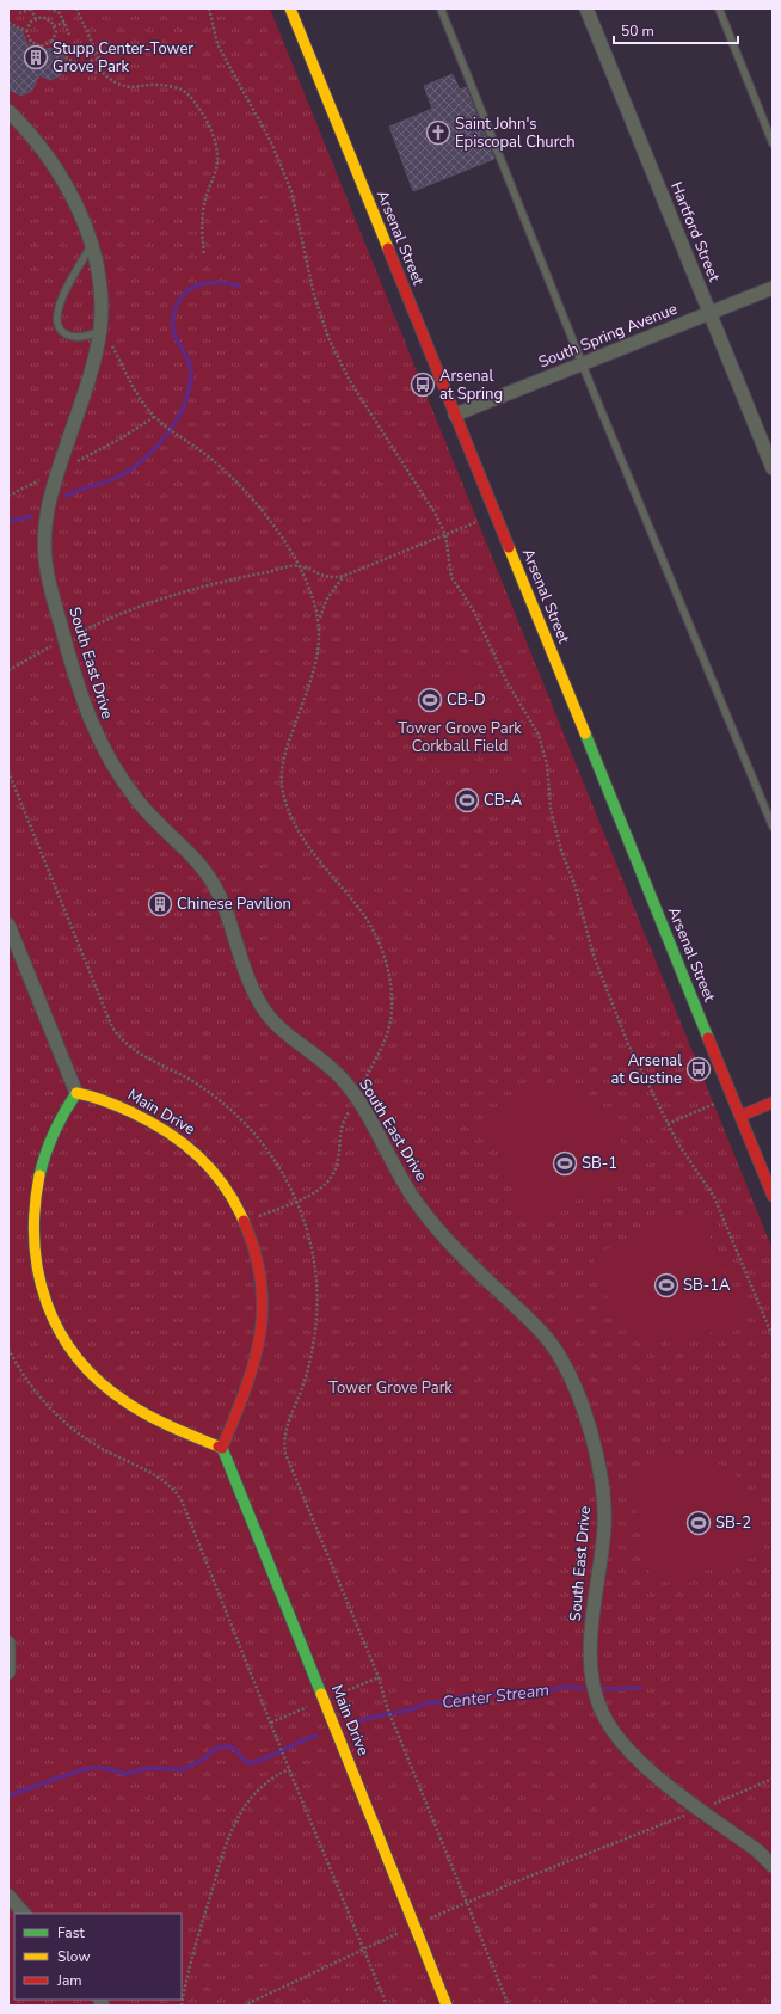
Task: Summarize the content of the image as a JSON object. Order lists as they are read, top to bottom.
{
  "streets": {
    "street": [
      "Hartford Street",
      "Arsenal Street",
      "South Spring Avenue",
      "South East Drive",
      "Main Drive"
    ]
  },
  "crossings": [
    ["Hartford Street", "South Spring Avenue"],
    ["Arsenal Street", "South Spring Avenue"]
  ],
  "water": ["Center Stream"],
  "parks": ["Tower Grove Park Corkball Field", "Tower Grove Park"],
  "places": {
    "building": ["Stupp Center-Tower Grove Park", "Chinese Pavilion"],
    "church": ["Saint John's Episcopal Church"],
    "bus stop": ["Arsenal at Spring", "Arsenal at Gustine"],
    "sports": [
      "CB-D",
      "CB-A",
      "SB-1",
      "SB-1A",
      "SB-2"
    ]
  },
  "legend": ["Fast", "Slow", "Jam"],
  "scale_bar": "50 m"
}
